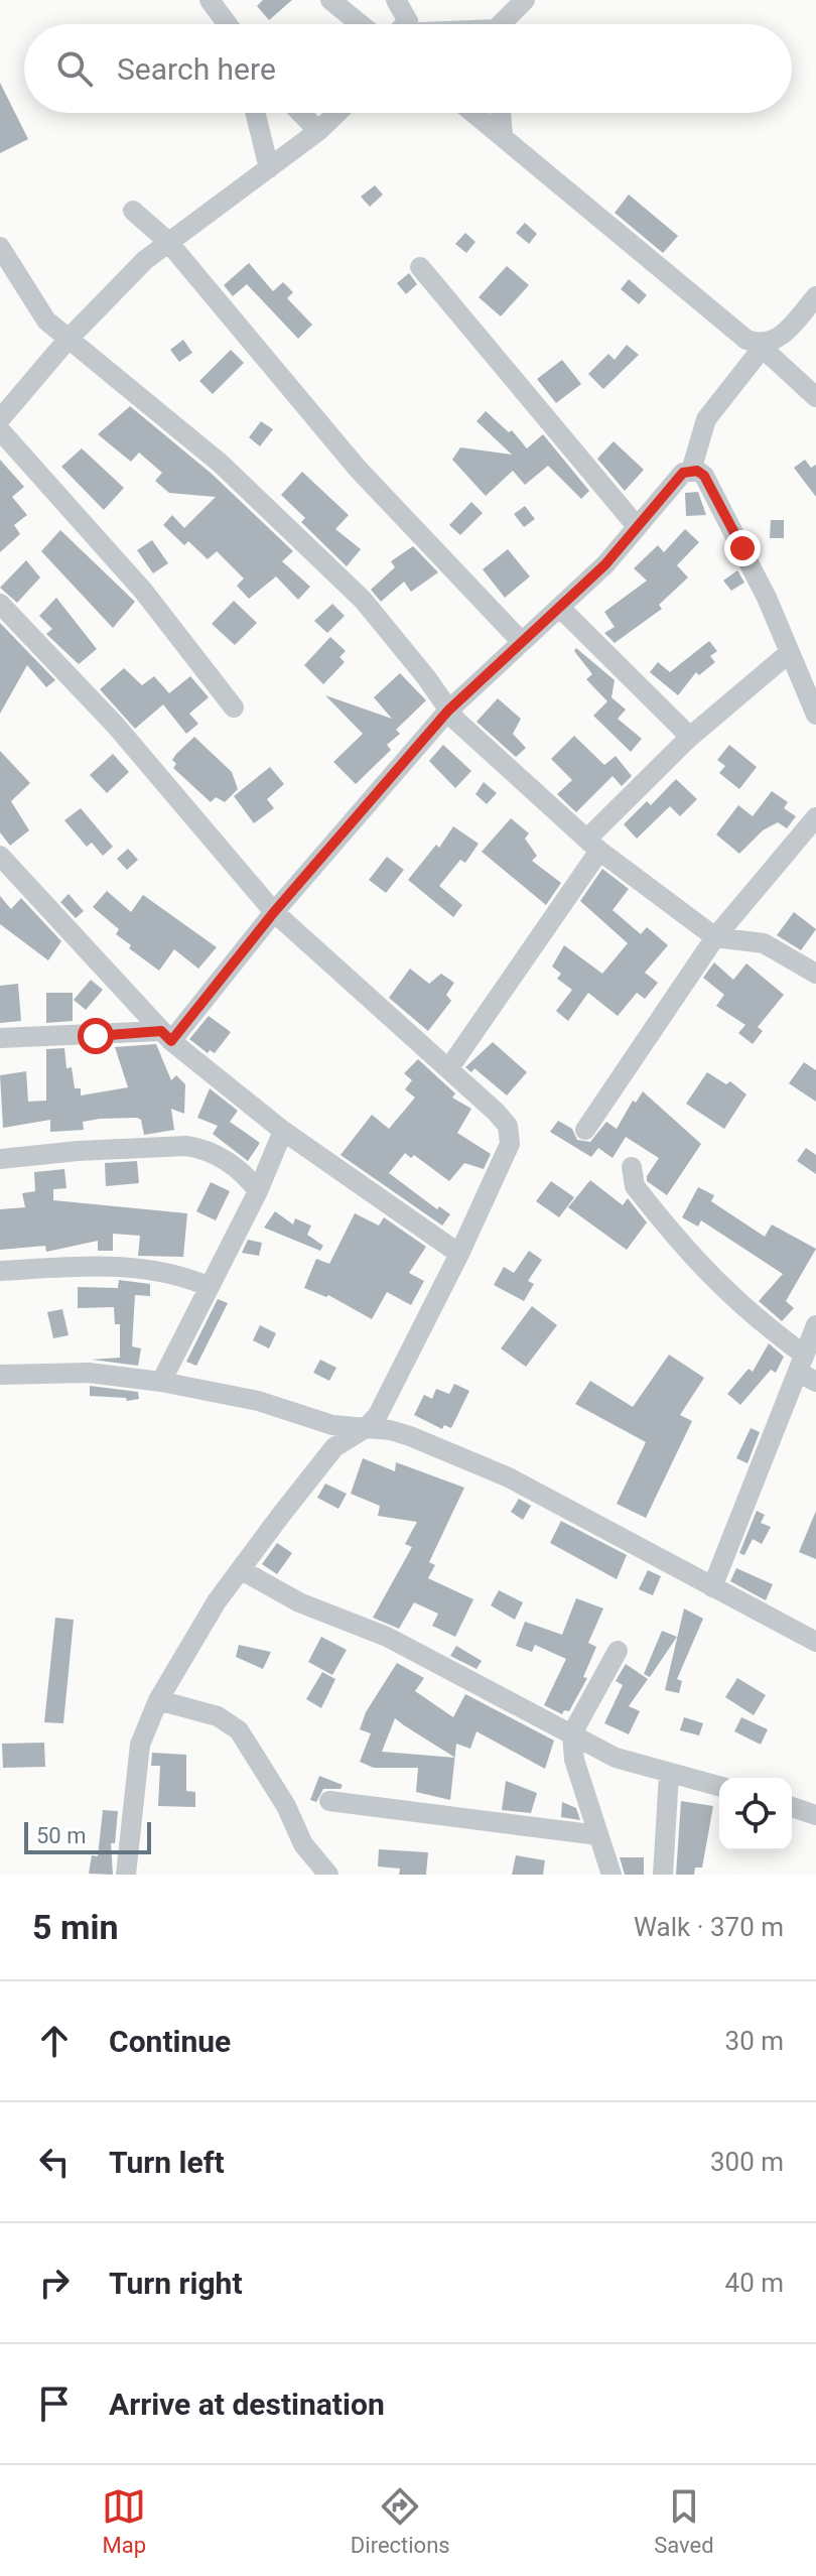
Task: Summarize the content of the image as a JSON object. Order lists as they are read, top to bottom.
{
  "scale_bar": "50 m",
  "page": {
    "search": "Search here",
    "scale": "50 m",
    "heading": ["5 min", "Walk · 370 m"],
    "list": [
      ["Continue", "30 m"],
      ["Turn left", "300 m"],
      ["Turn right", "40 m"],
      "Arrive at destination"
    ],
    "nav": ["Map", "Directions", "Saved"]
  }
}
